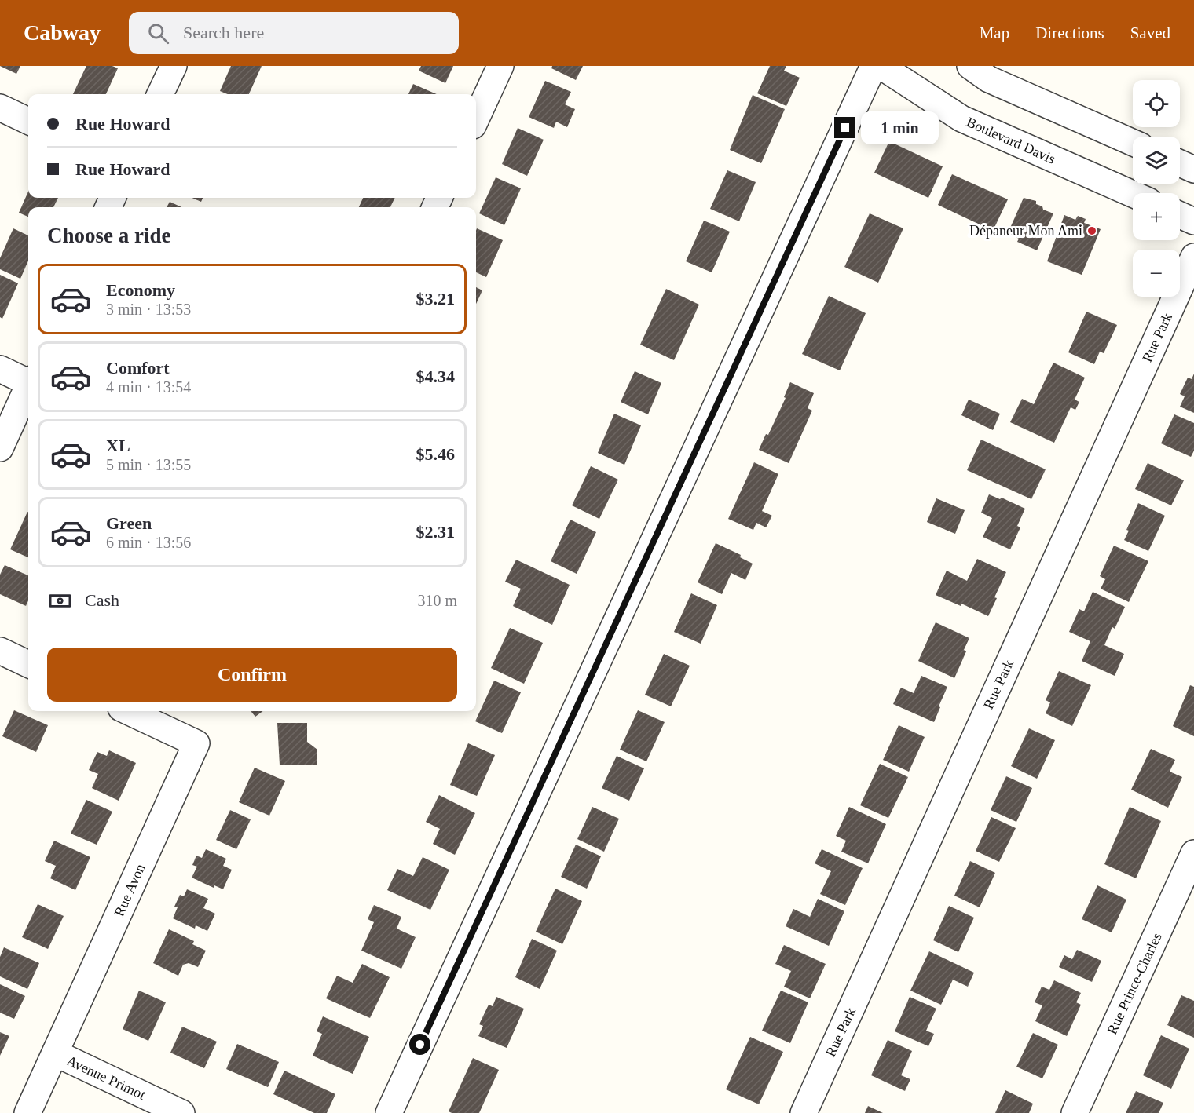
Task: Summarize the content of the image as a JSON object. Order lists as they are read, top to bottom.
{
  "streets": {
    "street": [
      "Boulevard Davis",
      "Rue Park",
      "Rue Avon",
      "Rue Prince-Charles",
      "Avenue Primot"
    ]
  },
  "crossings": [
    ["Rue Avon", "Avenue Primot"]
  ],
  "places": ["Dépaneur Mon Ami"],
  "page": {
    "header": "Cabway",
    "search": "Search here",
    "nav": ["Map", "Directions", "Saved"],
    "map_buttons": ["+", "−"],
    "banner": ["Rue Howard", "Rue Howard"],
    "bubble": "1 min",
    "heading": "Choose a ride",
    "list": [
      {
        "name": "Economy",
        "note": "3 min · 13:53",
        "value": "$3.21"
      },
      {
        "name": "Comfort",
        "note": "4 min · 13:54",
        "value": "$4.34"
      },
      {
        "name": "XL",
        "note": "5 min · 13:55",
        "value": "$5.46"
      },
      {
        "name": "Green",
        "note": "6 min · 13:56",
        "value": "$2.31"
      }
    ],
    "pay": ["Cash", "310 m"],
    "buttons": "Confirm"
  }
}
